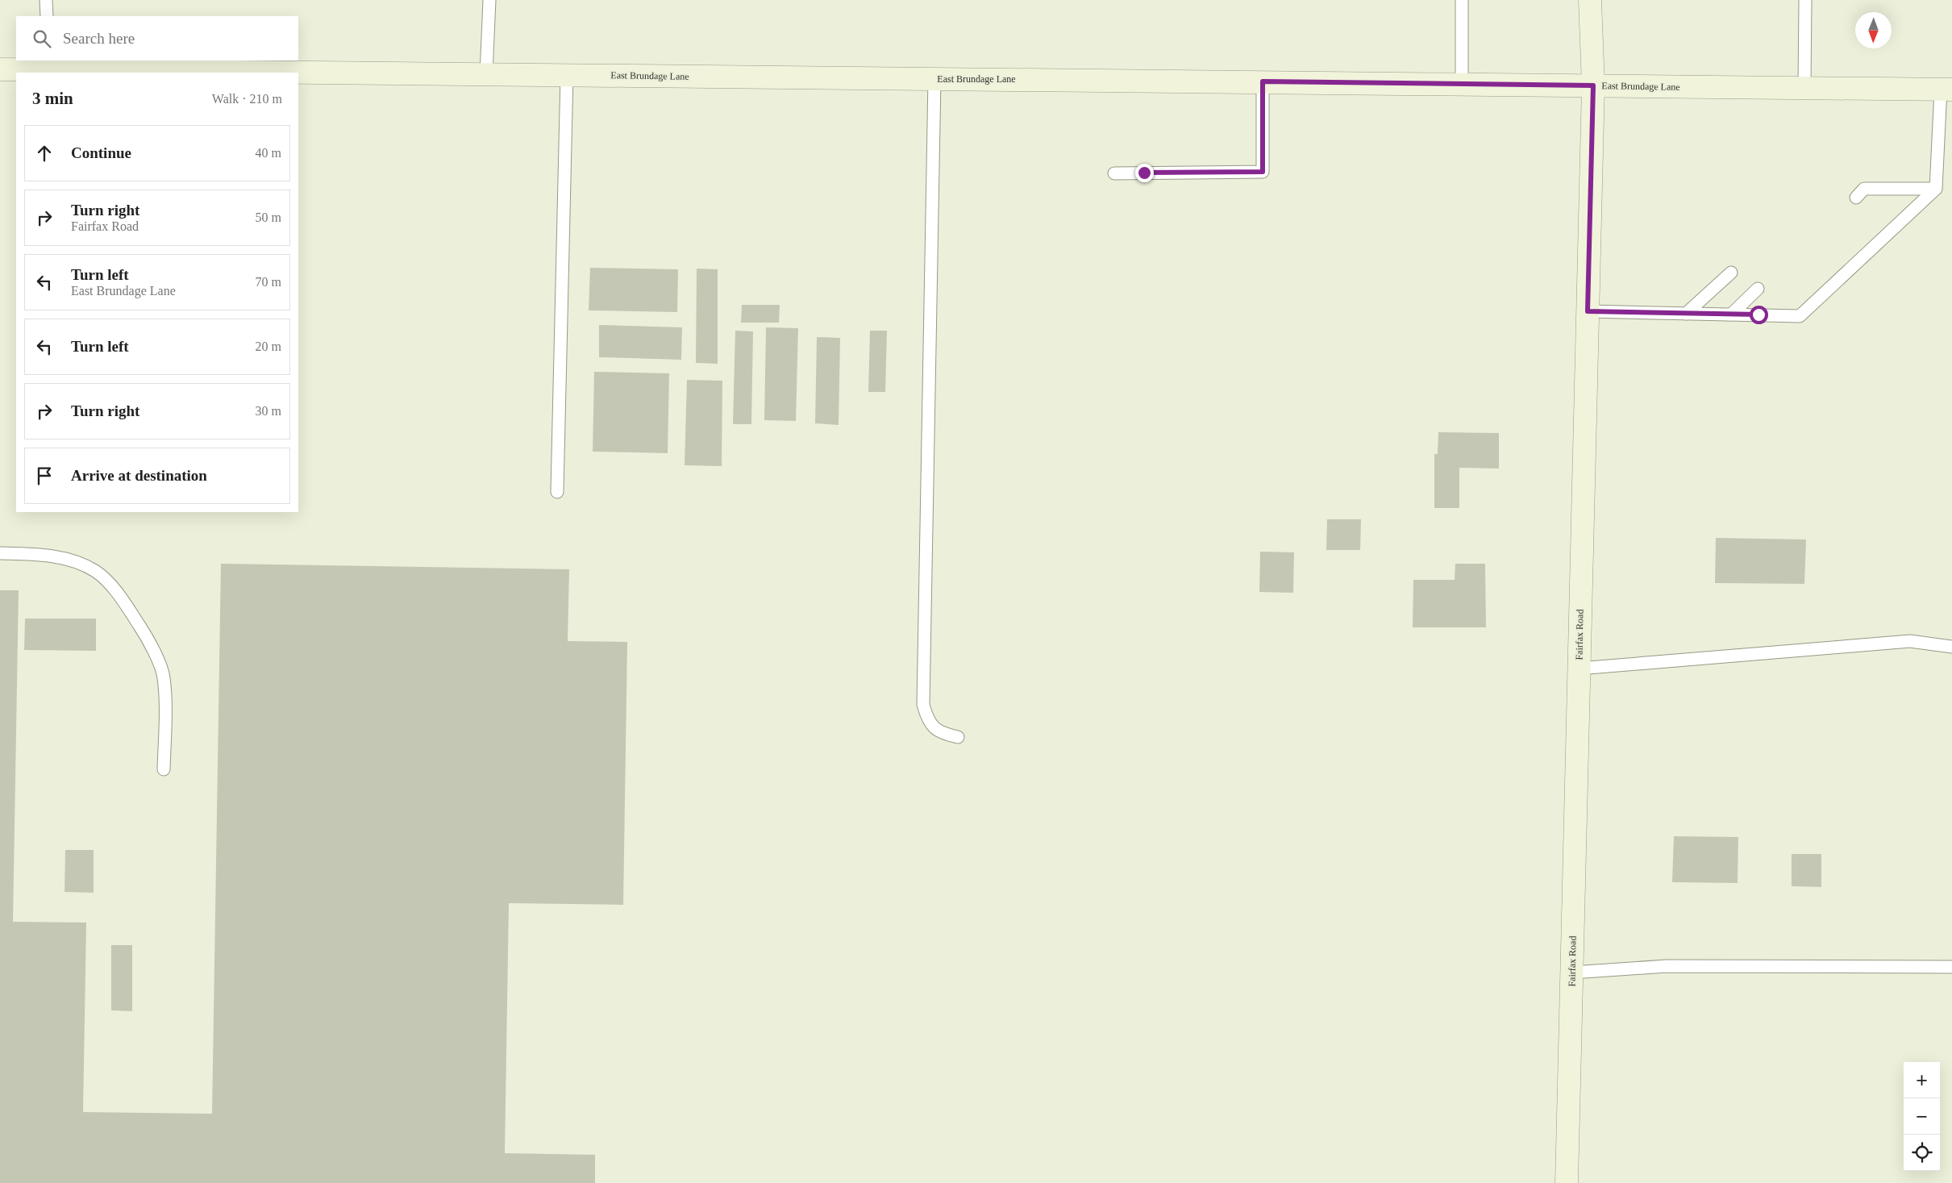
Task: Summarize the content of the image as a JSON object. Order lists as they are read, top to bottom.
{
  "streets": {
    "main road": ["East Brundage Lane", "Fairfax Road"]
  },
  "crossings": [
    ["East Brundage Lane", "Fairfax Road"]
  ],
  "north": "bottom",
  "page": {
    "search": "Search here",
    "heading": ["3 min", "Walk · 210 m"],
    "list": [
      ["Continue", "40 m"],
      ["Turn right", "Fairfax Road", "50 m"],
      ["Turn left", "East Brundage Lane", "70 m"],
      ["Turn left", "20 m"],
      ["Turn right", "30 m"],
      "Arrive at destination"
    ],
    "map_buttons": ["+", "−"]
  }
}
